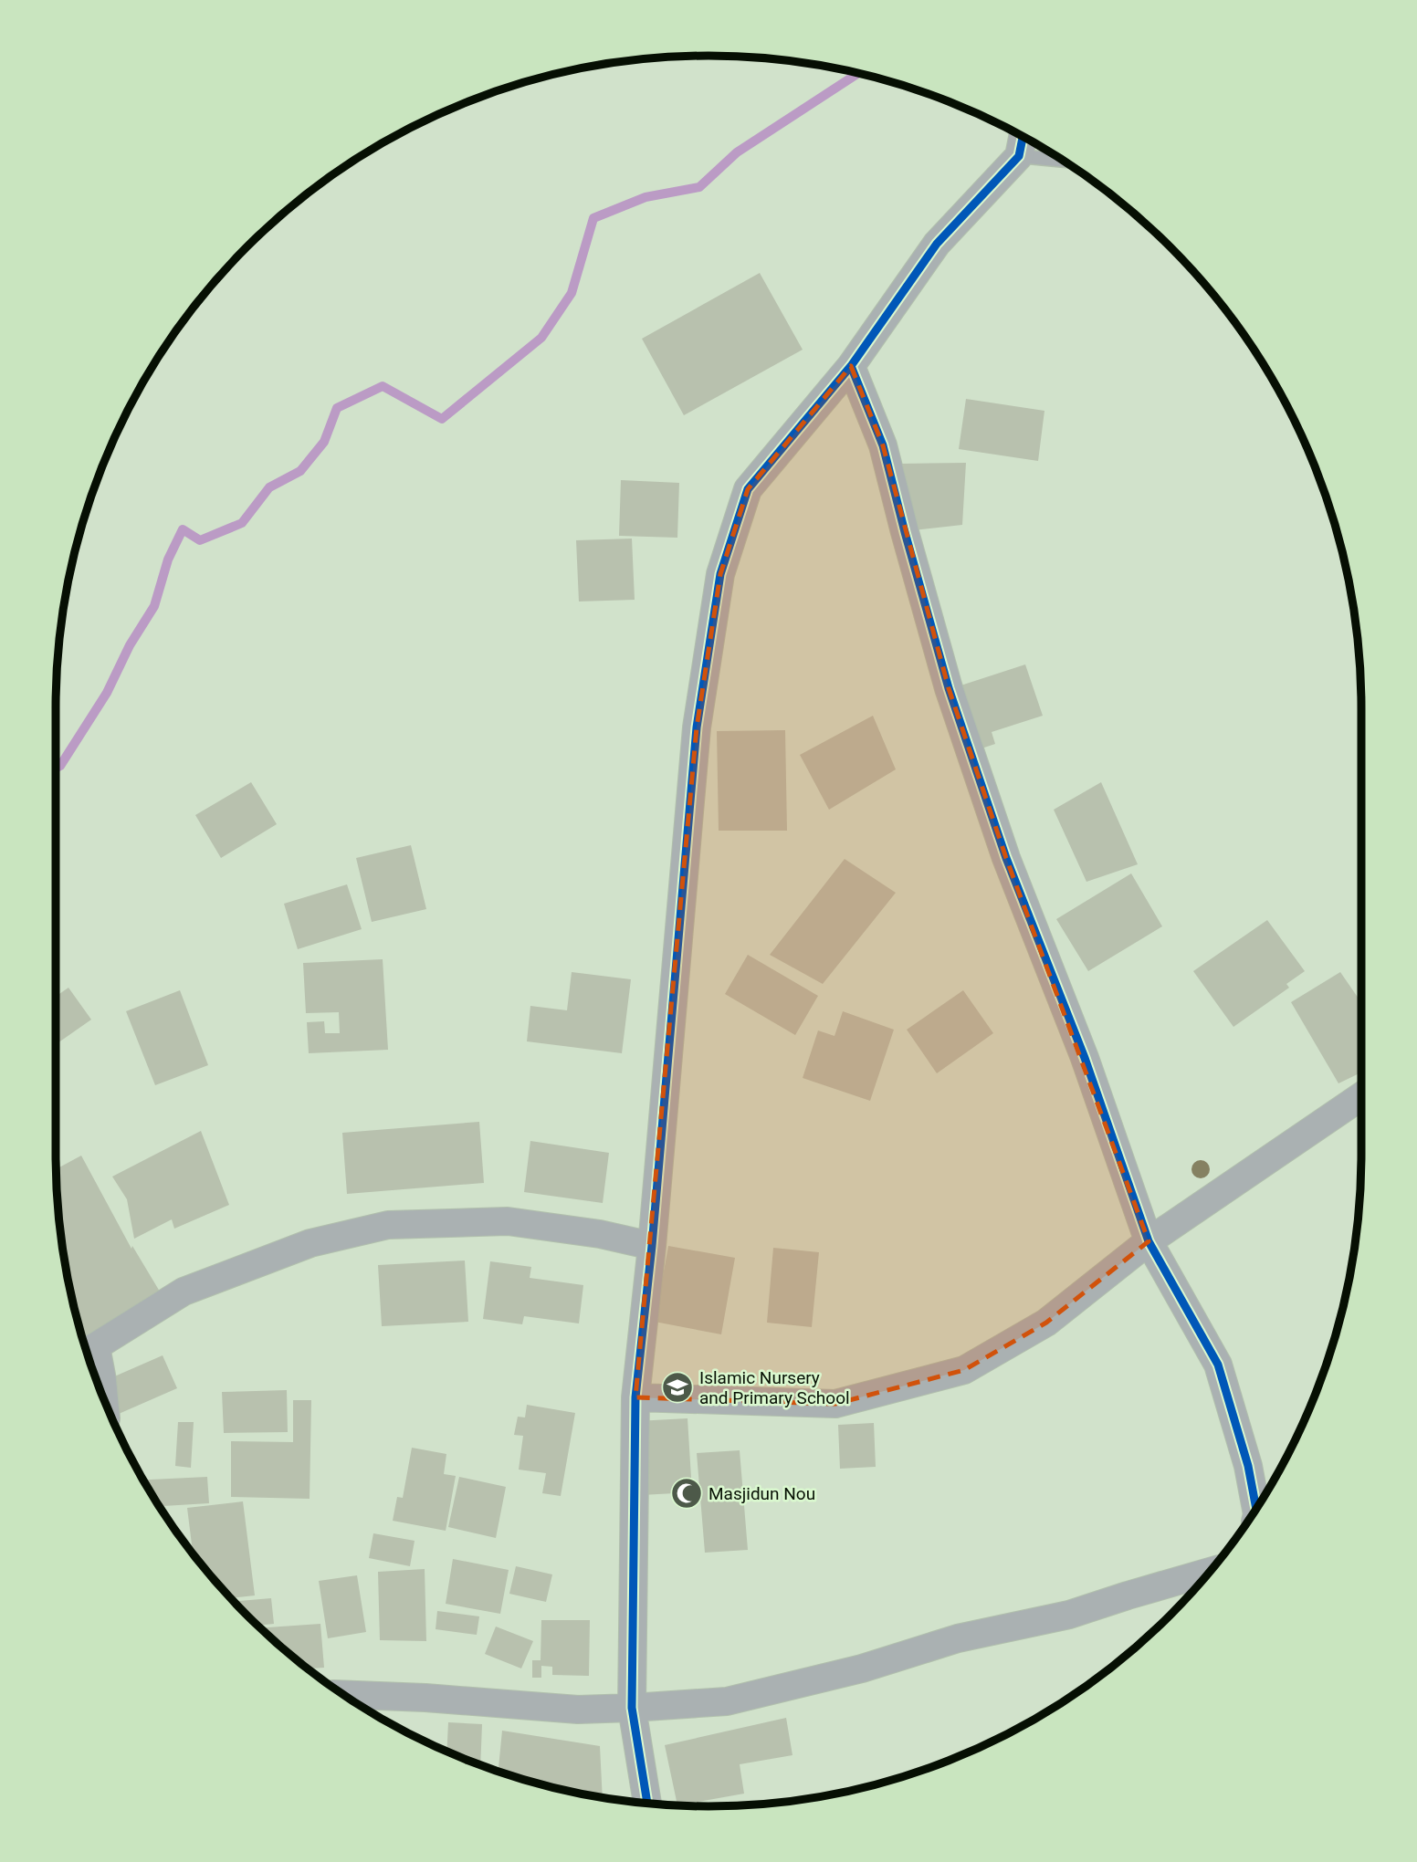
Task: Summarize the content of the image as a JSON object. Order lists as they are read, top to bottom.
{
  "places": {
    "school or university": ["Islamic Nursery and Primary School"],
    "mosque": ["Masjidun Nou"]
  }
}
